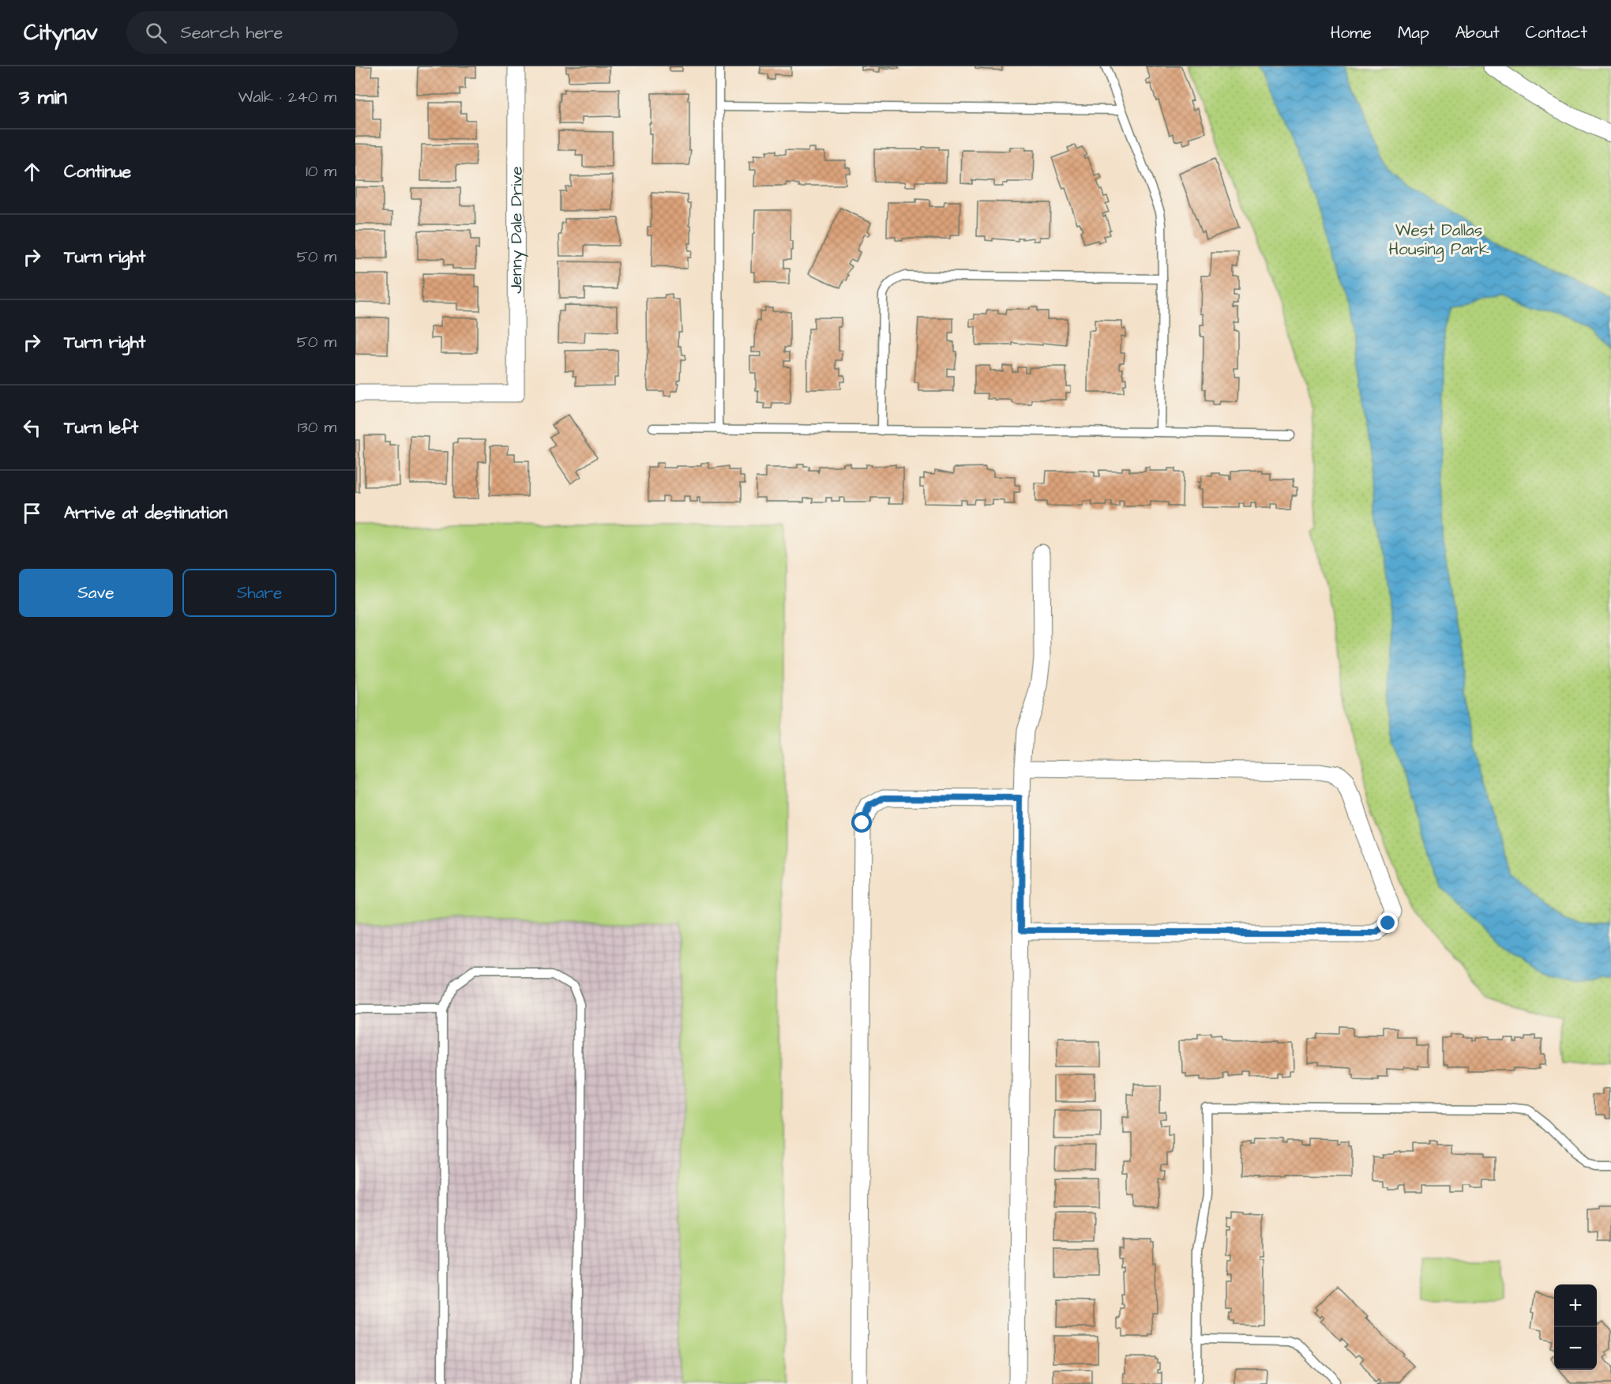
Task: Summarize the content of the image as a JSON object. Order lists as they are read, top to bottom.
{
  "streets": {
    "street": ["Jenny Dale Drive"]
  },
  "parks": ["West Dallas Housing Park"],
  "page": {
    "header": "Citynav",
    "search": "Search here",
    "nav": [
      "Home",
      "Map",
      "About",
      "Contact"
    ],
    "heading": ["3 min", "Walk · 240 m"],
    "list": [
      ["Continue", "10 m"],
      ["Turn right", "50 m"],
      ["Turn right", "50 m"],
      ["Turn left", "130 m"],
      "Arrive at destination"
    ],
    "buttons": ["Save", "Share"],
    "map_buttons": ["+", "−"]
  }
}
